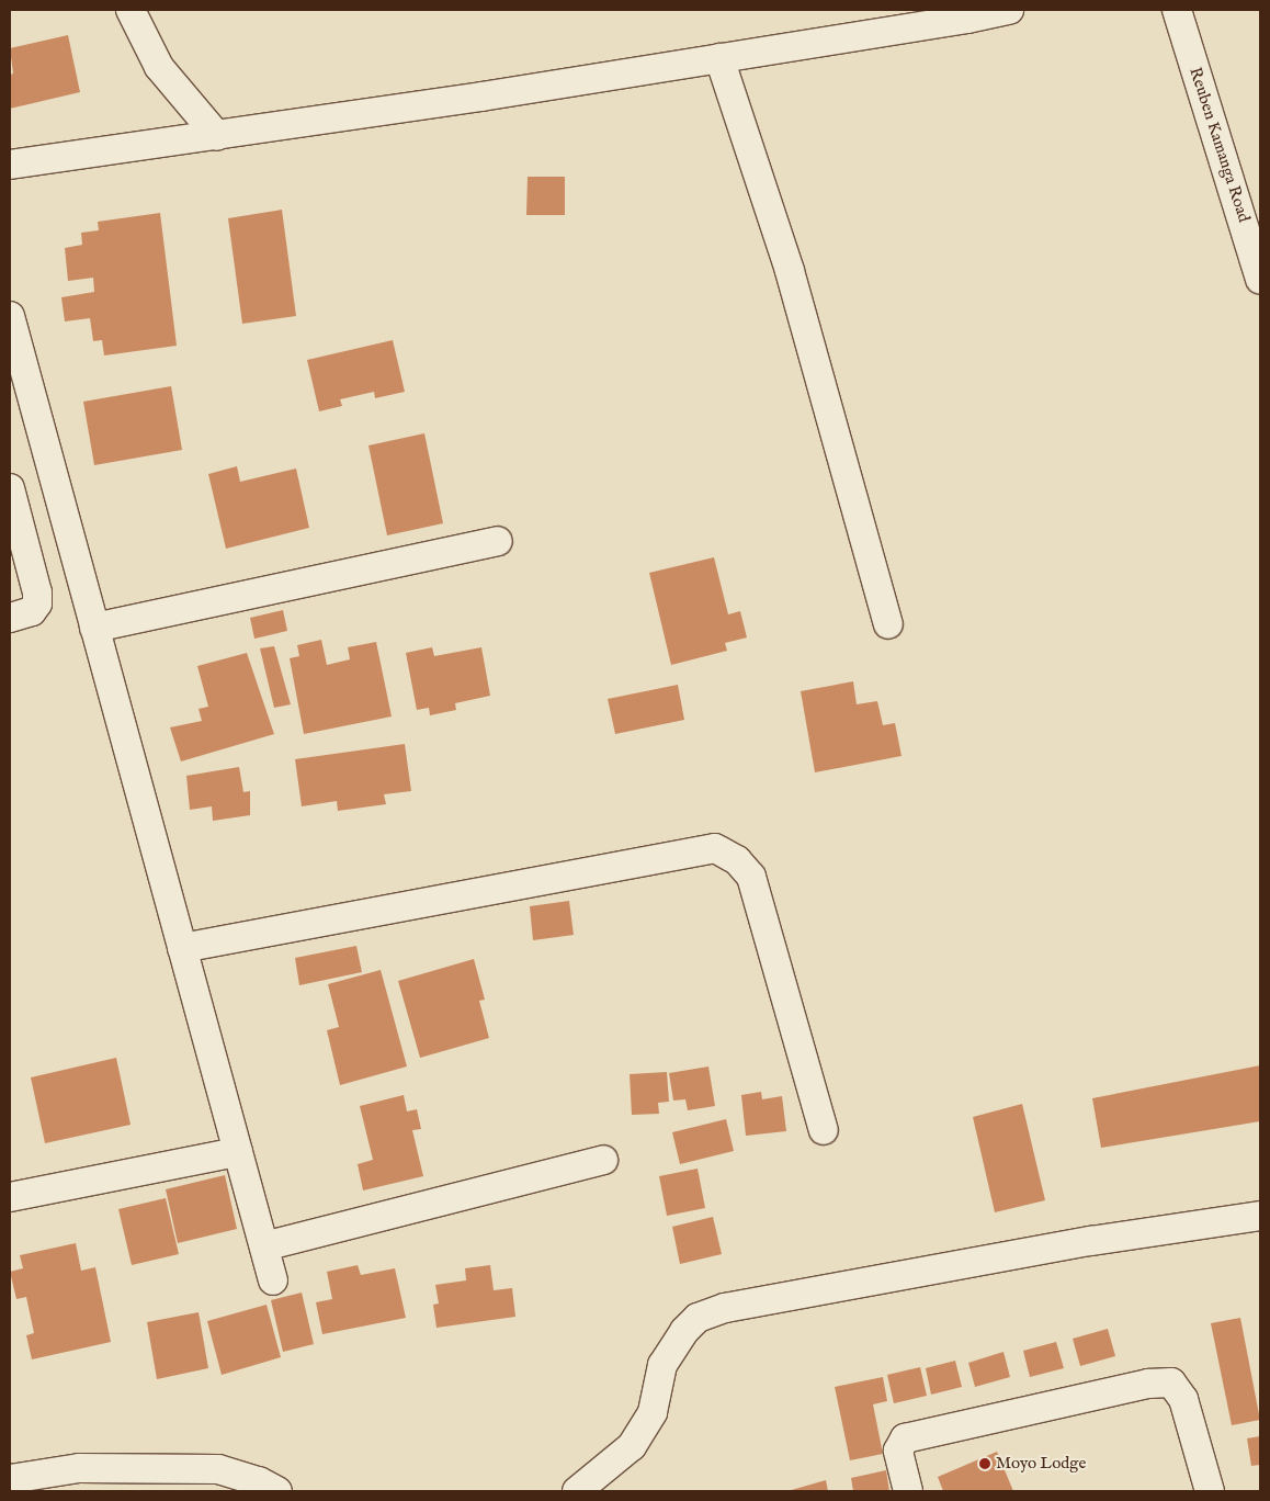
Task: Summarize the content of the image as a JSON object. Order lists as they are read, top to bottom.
{
  "streets": {
    "street": ["Reuben Kamanga Road"]
  },
  "places": ["Moyo Lodge"]
}
